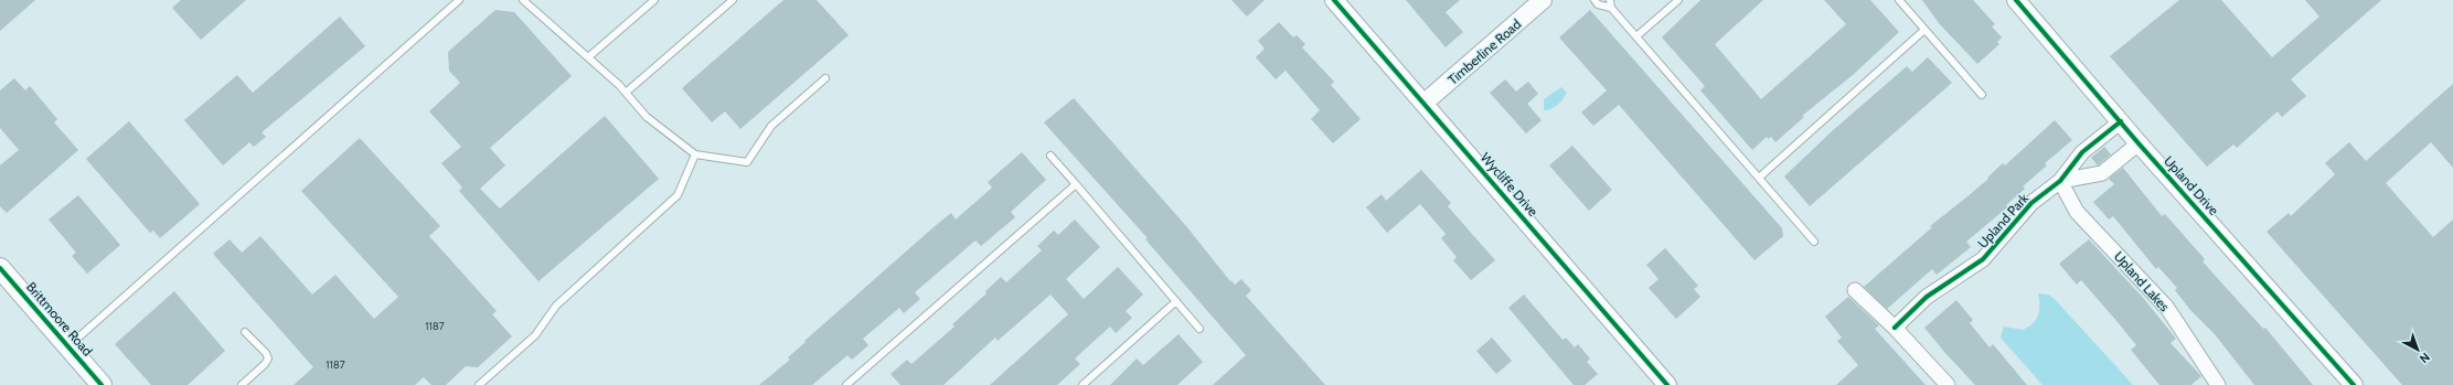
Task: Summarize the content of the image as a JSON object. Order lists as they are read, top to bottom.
{
  "streets": {
    "main road": ["Brittmoore Road"],
    "street": [
      "Timberline Road",
      "Wycliffe Drive",
      "Upland Drive",
      "Upland Park",
      "Upland Lakes"
    ]
  },
  "crossings": [
    ["Timberline Road", "Wycliffe Drive"],
    ["Upland Drive", "Upland Park"],
    ["Upland Park", "Upland Lakes"]
  ],
  "house_numbers": ["1187", "1187"],
  "north": "bottom right"
}
